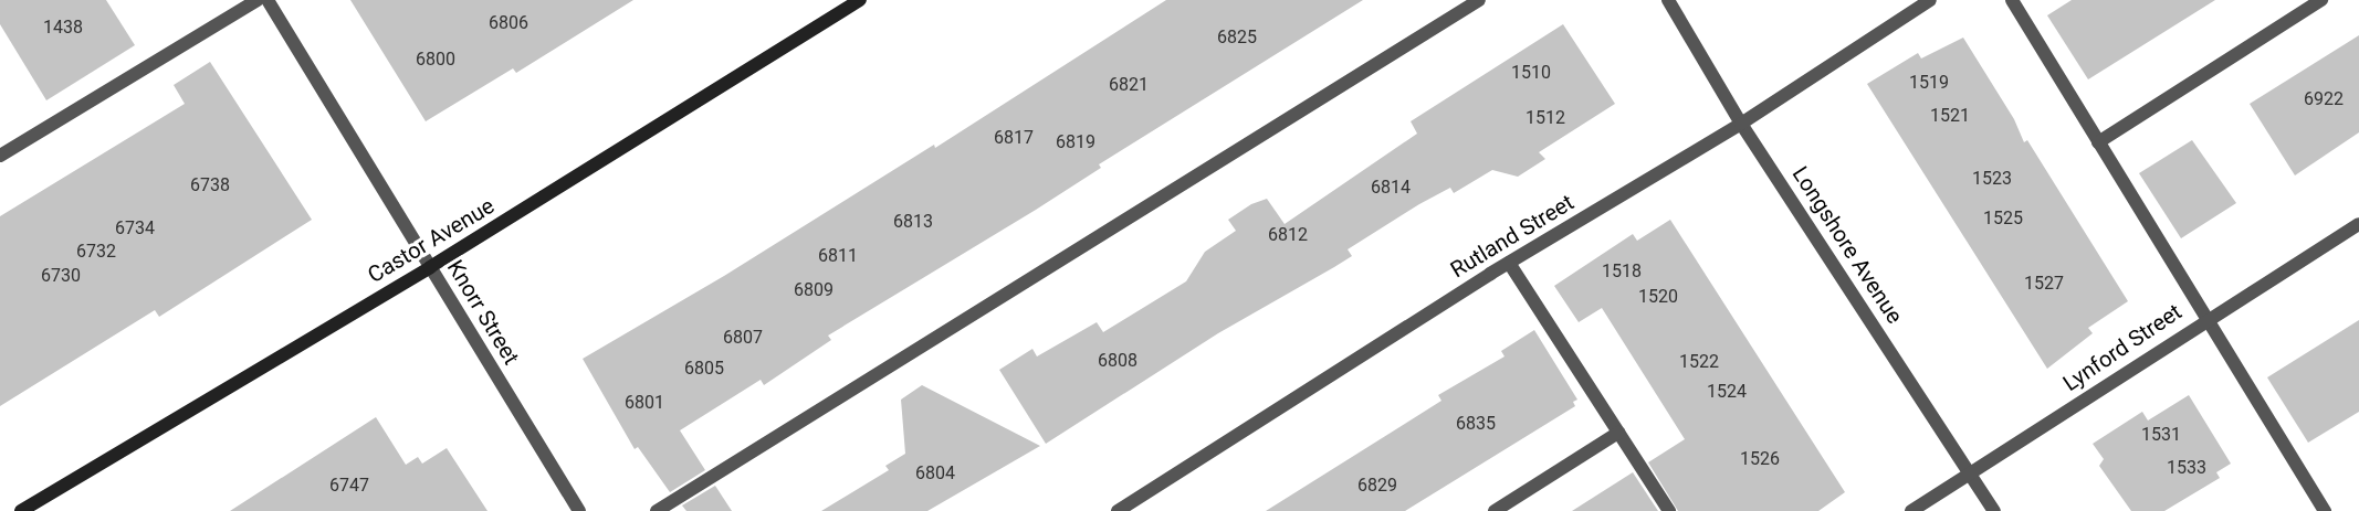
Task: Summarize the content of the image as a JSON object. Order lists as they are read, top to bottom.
{
  "streets": {
    "main road": ["Castor Avenue"],
    "street": [
      "Rutland Street",
      "Longshore Avenue",
      "Knorr Street",
      "Lynford Street"
    ]
  },
  "crossings": [
    ["Rutland Street", "Longshore Avenue"],
    ["Castor Avenue", "Knorr Street"],
    ["Longshore Avenue", "Lynford Street"]
  ],
  "house_numbers": [
    "6806",
    "1438",
    "6825",
    "6800",
    "1510",
    "1519",
    "6821",
    "6922",
    "1521",
    "1512",
    "6817",
    "6819",
    "1523",
    "6738",
    "6814",
    "1525",
    "6813",
    "6734",
    "6812",
    "6732",
    "6811",
    "1518",
    "6730",
    "1527",
    "6809",
    "1520",
    "6807",
    "6808",
    "1522",
    "6805",
    "1524",
    "6801",
    "6835",
    "1531",
    "1526",
    "1533",
    "6804",
    "6747",
    "6829"
  ]
}
